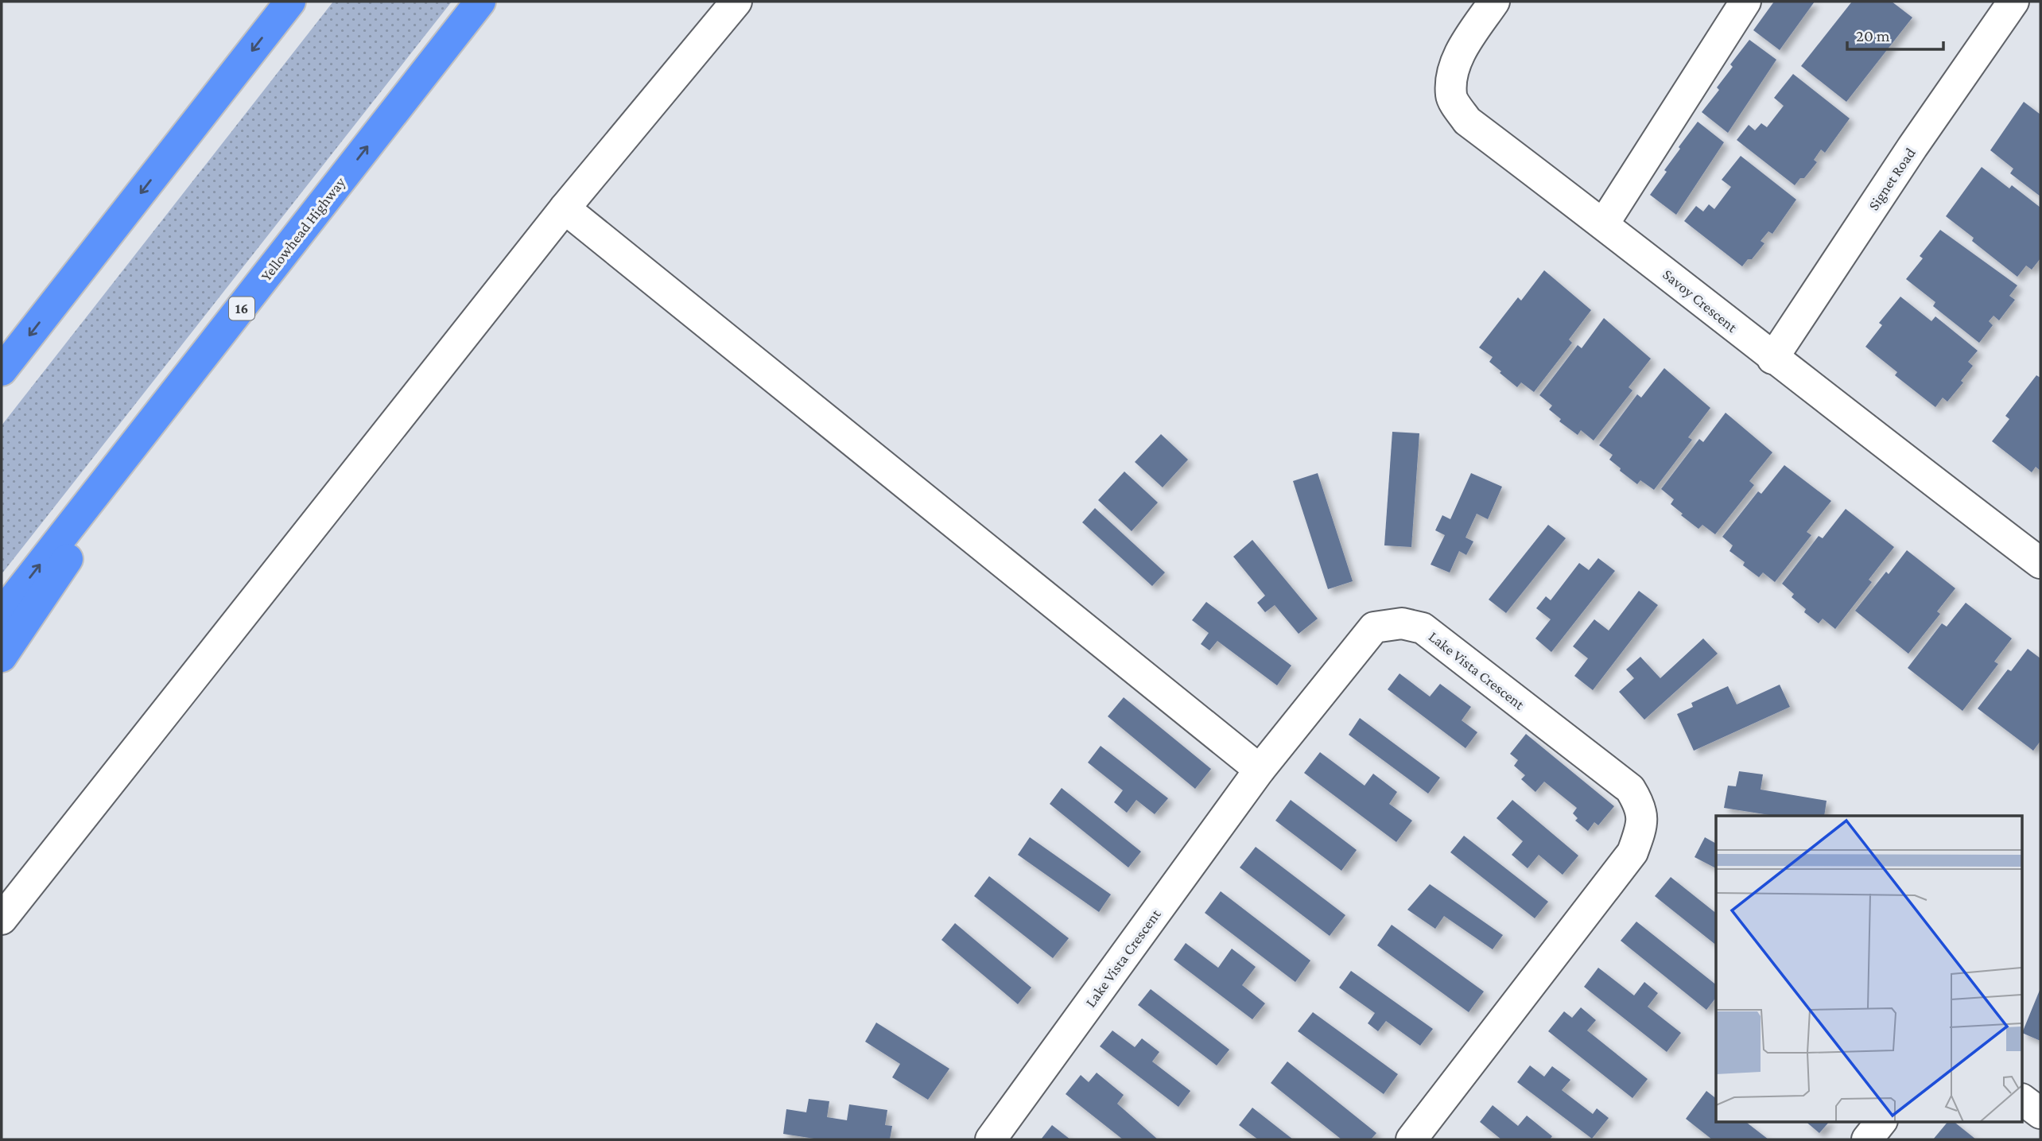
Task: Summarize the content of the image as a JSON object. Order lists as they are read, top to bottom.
{
  "streets": {
    "highway": ["Yellowhead Highway", "16"],
    "street": ["Signet Road", "Savoy Crescent", "Lake Vista Crescent"]
  },
  "crossings": [
    ["Signet Road", "Savoy Crescent"]
  ],
  "scale_bar": "20 m"
}
